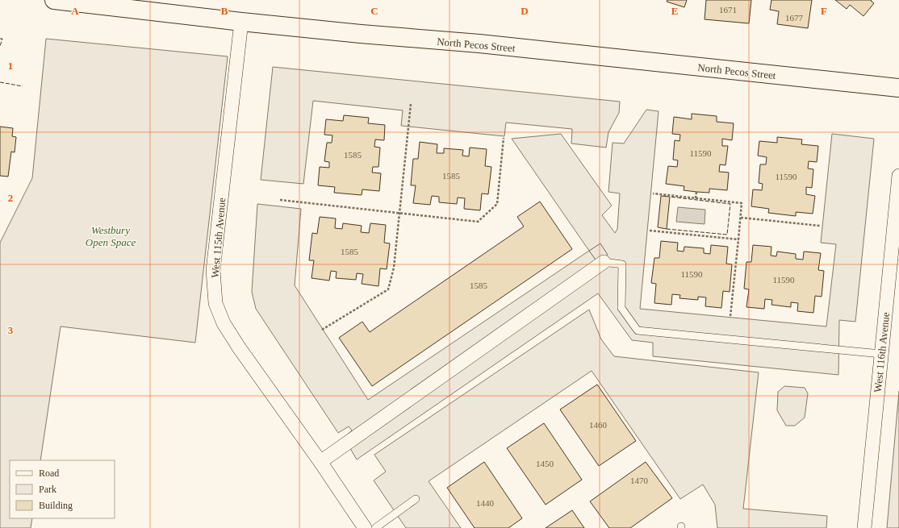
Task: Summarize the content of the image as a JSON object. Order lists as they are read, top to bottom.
{
  "streets": {
    "street": ["North Pecos Street", "West 115th Avenue", "West 116th Avenue"]
  },
  "crossings": [
    ["North Pecos Street", "West 115th Avenue"]
  ],
  "parks": ["Westbury Open Space"],
  "house_numbers": [
    "1671",
    "1677",
    "11590",
    "1585",
    "1585",
    "11590",
    "1585",
    "11590",
    "11590",
    "1585",
    "1460",
    "1450",
    "1470",
    "1440"
  ],
  "legend": ["Road", "Park", "Building"],
  "grid": {
    "columns": [
      "A",
      "B",
      "C",
      "D",
      "E",
      "F"
    ],
    "rows": ["1", "2", "3"]
  }
}
